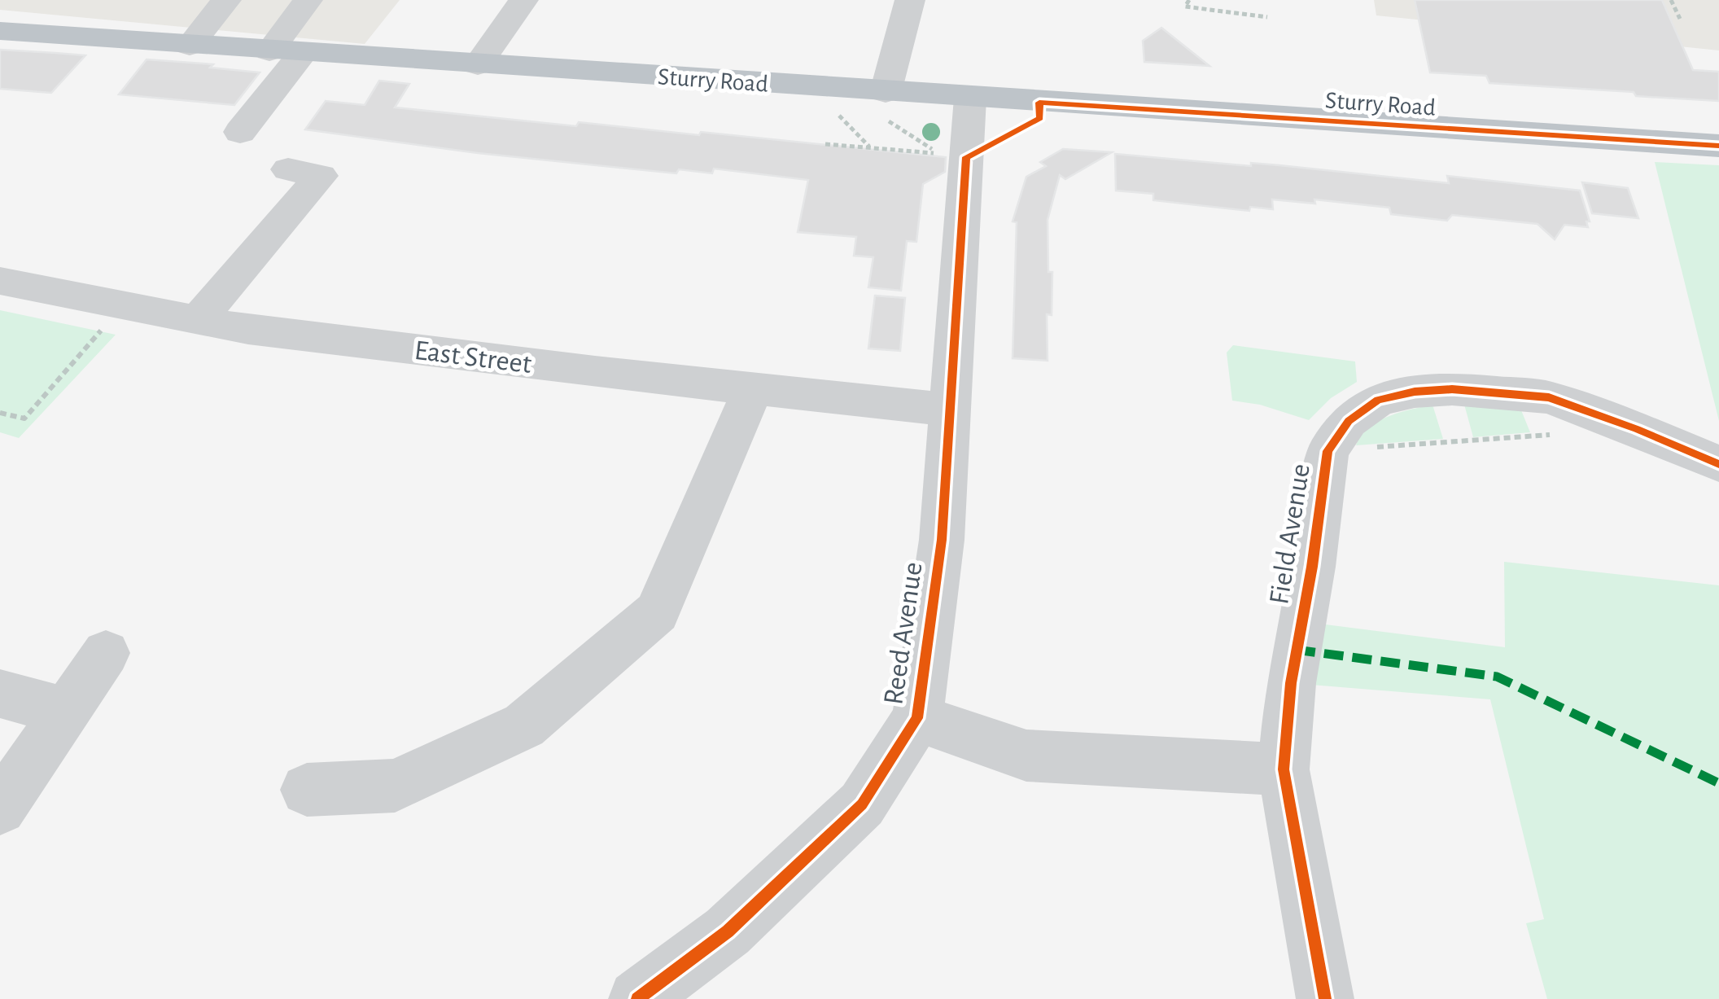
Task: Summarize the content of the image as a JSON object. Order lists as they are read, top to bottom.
{
  "streets": {
    "highway": ["Sturry Road"],
    "street": ["East Street", "Field Avenue", "Reed Avenue"]
  },
  "crossings": [
    ["Sturry Road", "Reed Avenue"],
    ["East Street", "Reed Avenue"]
  ]
}
